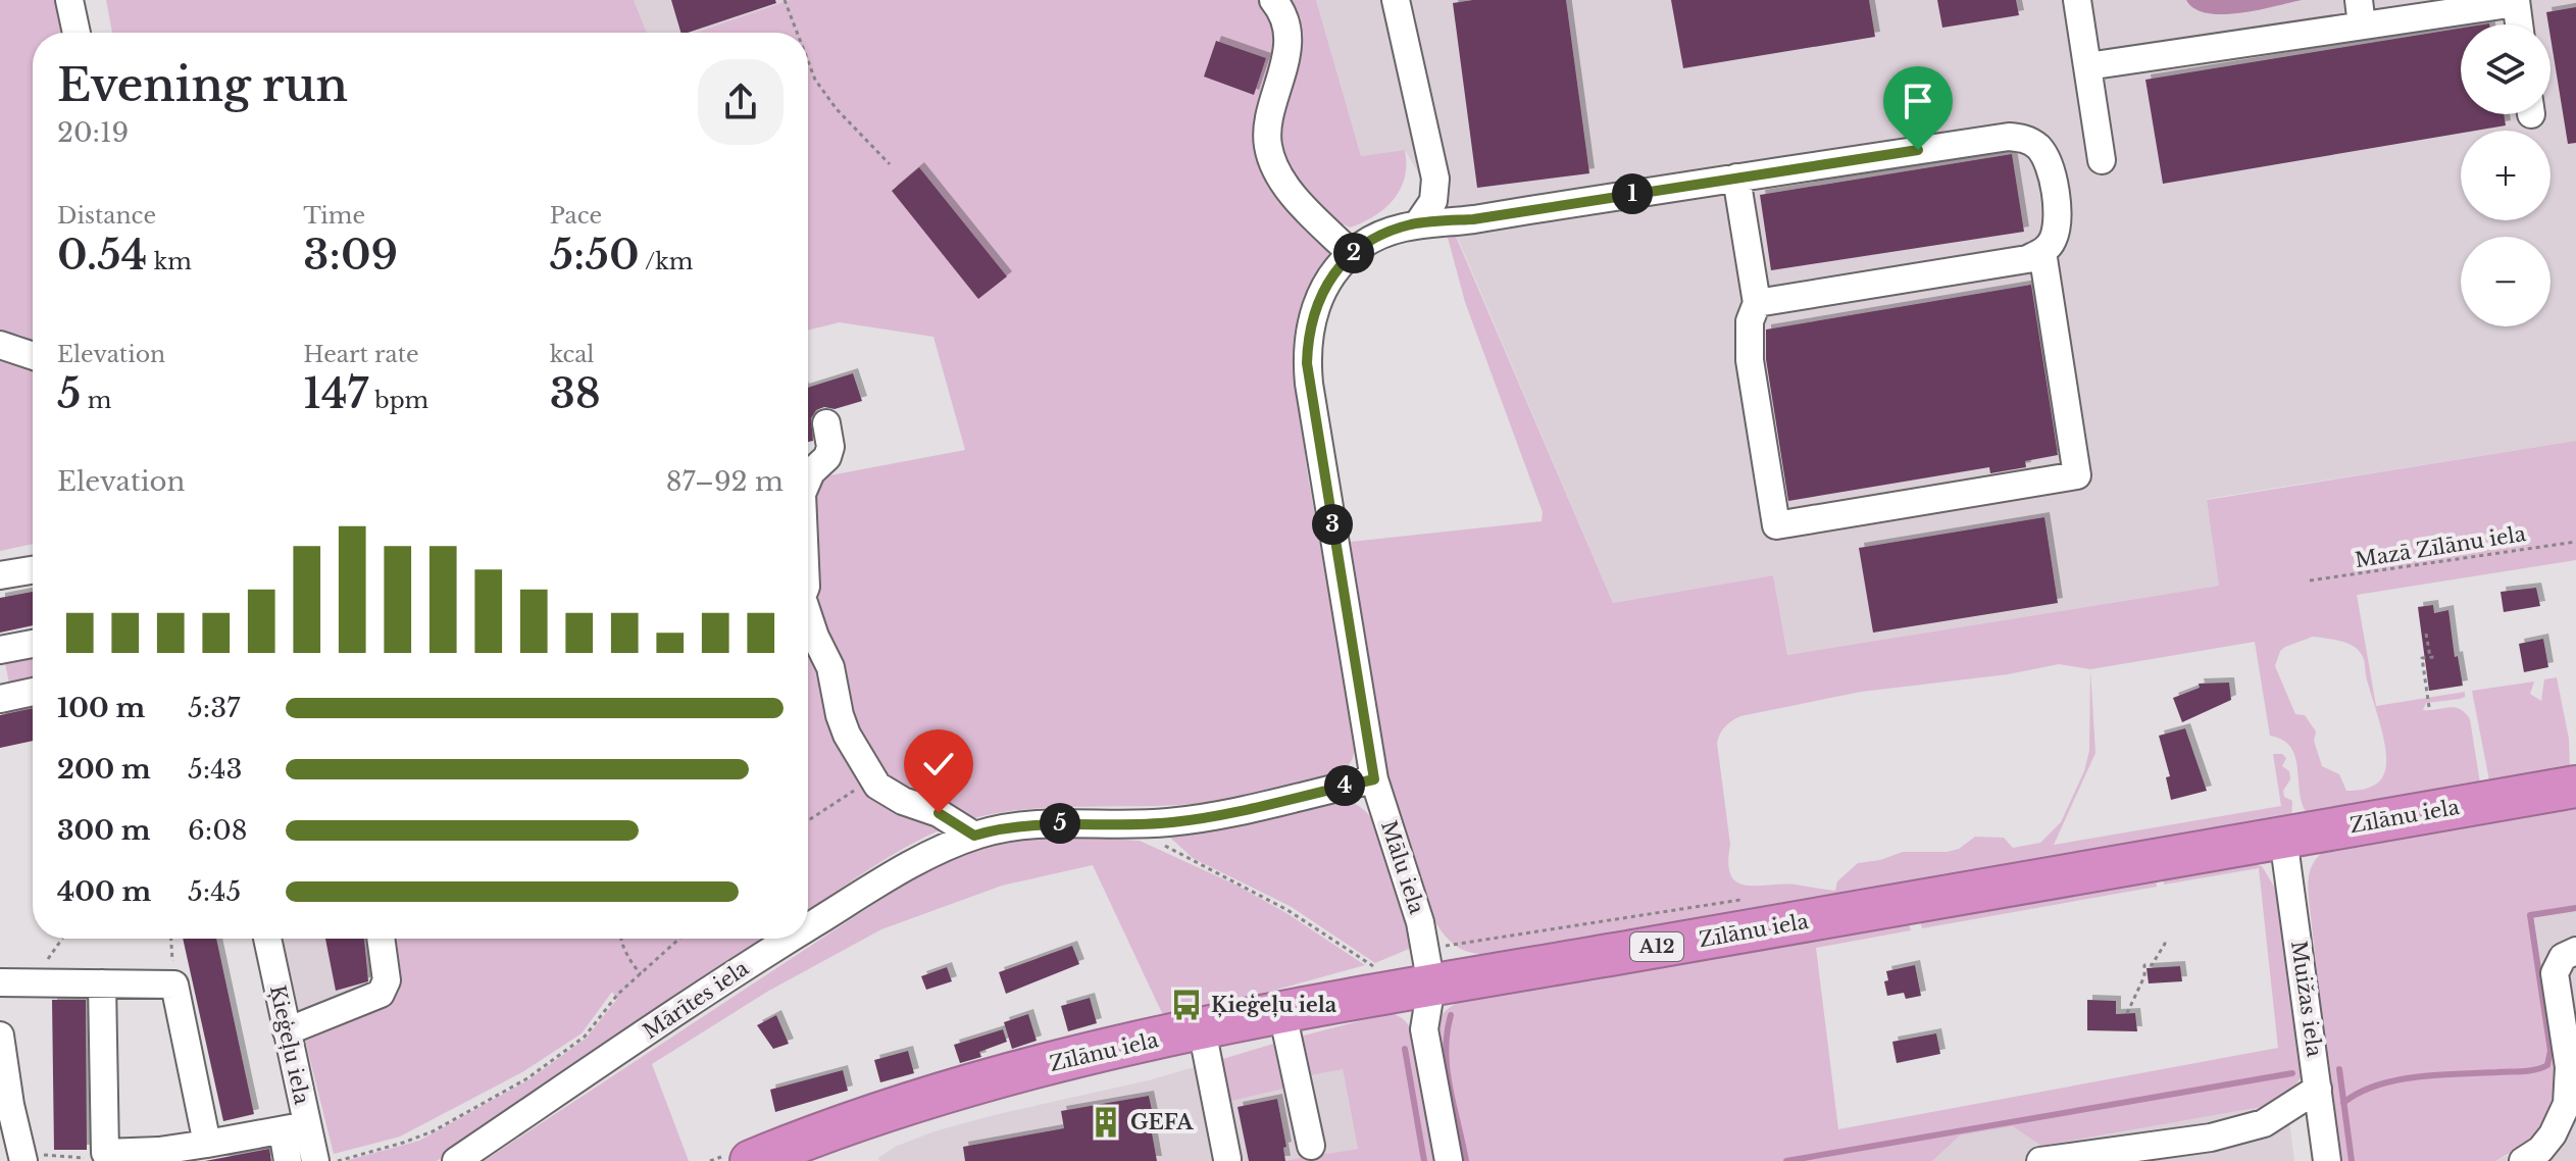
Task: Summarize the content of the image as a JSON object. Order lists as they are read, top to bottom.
{
  "streets": {
    "highway": ["Zīlānu iela", "A12"],
    "street": [
      "Mālu iela",
      "Muižas iela",
      "Mārītes iela",
      "Ķieģeļu iela"
    ],
    "path": ["Mazā Zīlānu iela"]
  },
  "crossings": [
    ["Zīlānu iela", "Mālu iela"],
    ["Zīlānu iela", "Muižas iela"],
    ["Mālu iela", "Mārītes iela"]
  ],
  "places": {
    "bus stop": ["Ķieģeļu iela"],
    "building": ["GEFA"]
  },
  "page": {
    "map_buttons": ["+", "−"],
    "heading": ["Evening run", "20:19"],
    "stats": [
      ["Distance", "0.54 km"],
      ["Time", "3:09"],
      ["Pace", "5:50 /km"],
      ["Elevation", "5 m"],
      ["Heart rate", "147 bpm"],
      ["kcal", "38"]
    ],
    "pins": [
      "1",
      "2",
      "3",
      "4",
      "5"
    ],
    "chart": ["Elevation", "87–92 m"],
    "list": [
      {
        "name": "100 m",
        "note": "5:37"
      },
      {
        "name": "200 m",
        "note": "5:43"
      },
      {
        "name": "300 m",
        "note": "6:08"
      },
      {
        "name": "400 m",
        "note": "5:45"
      }
    ]
  }
}
